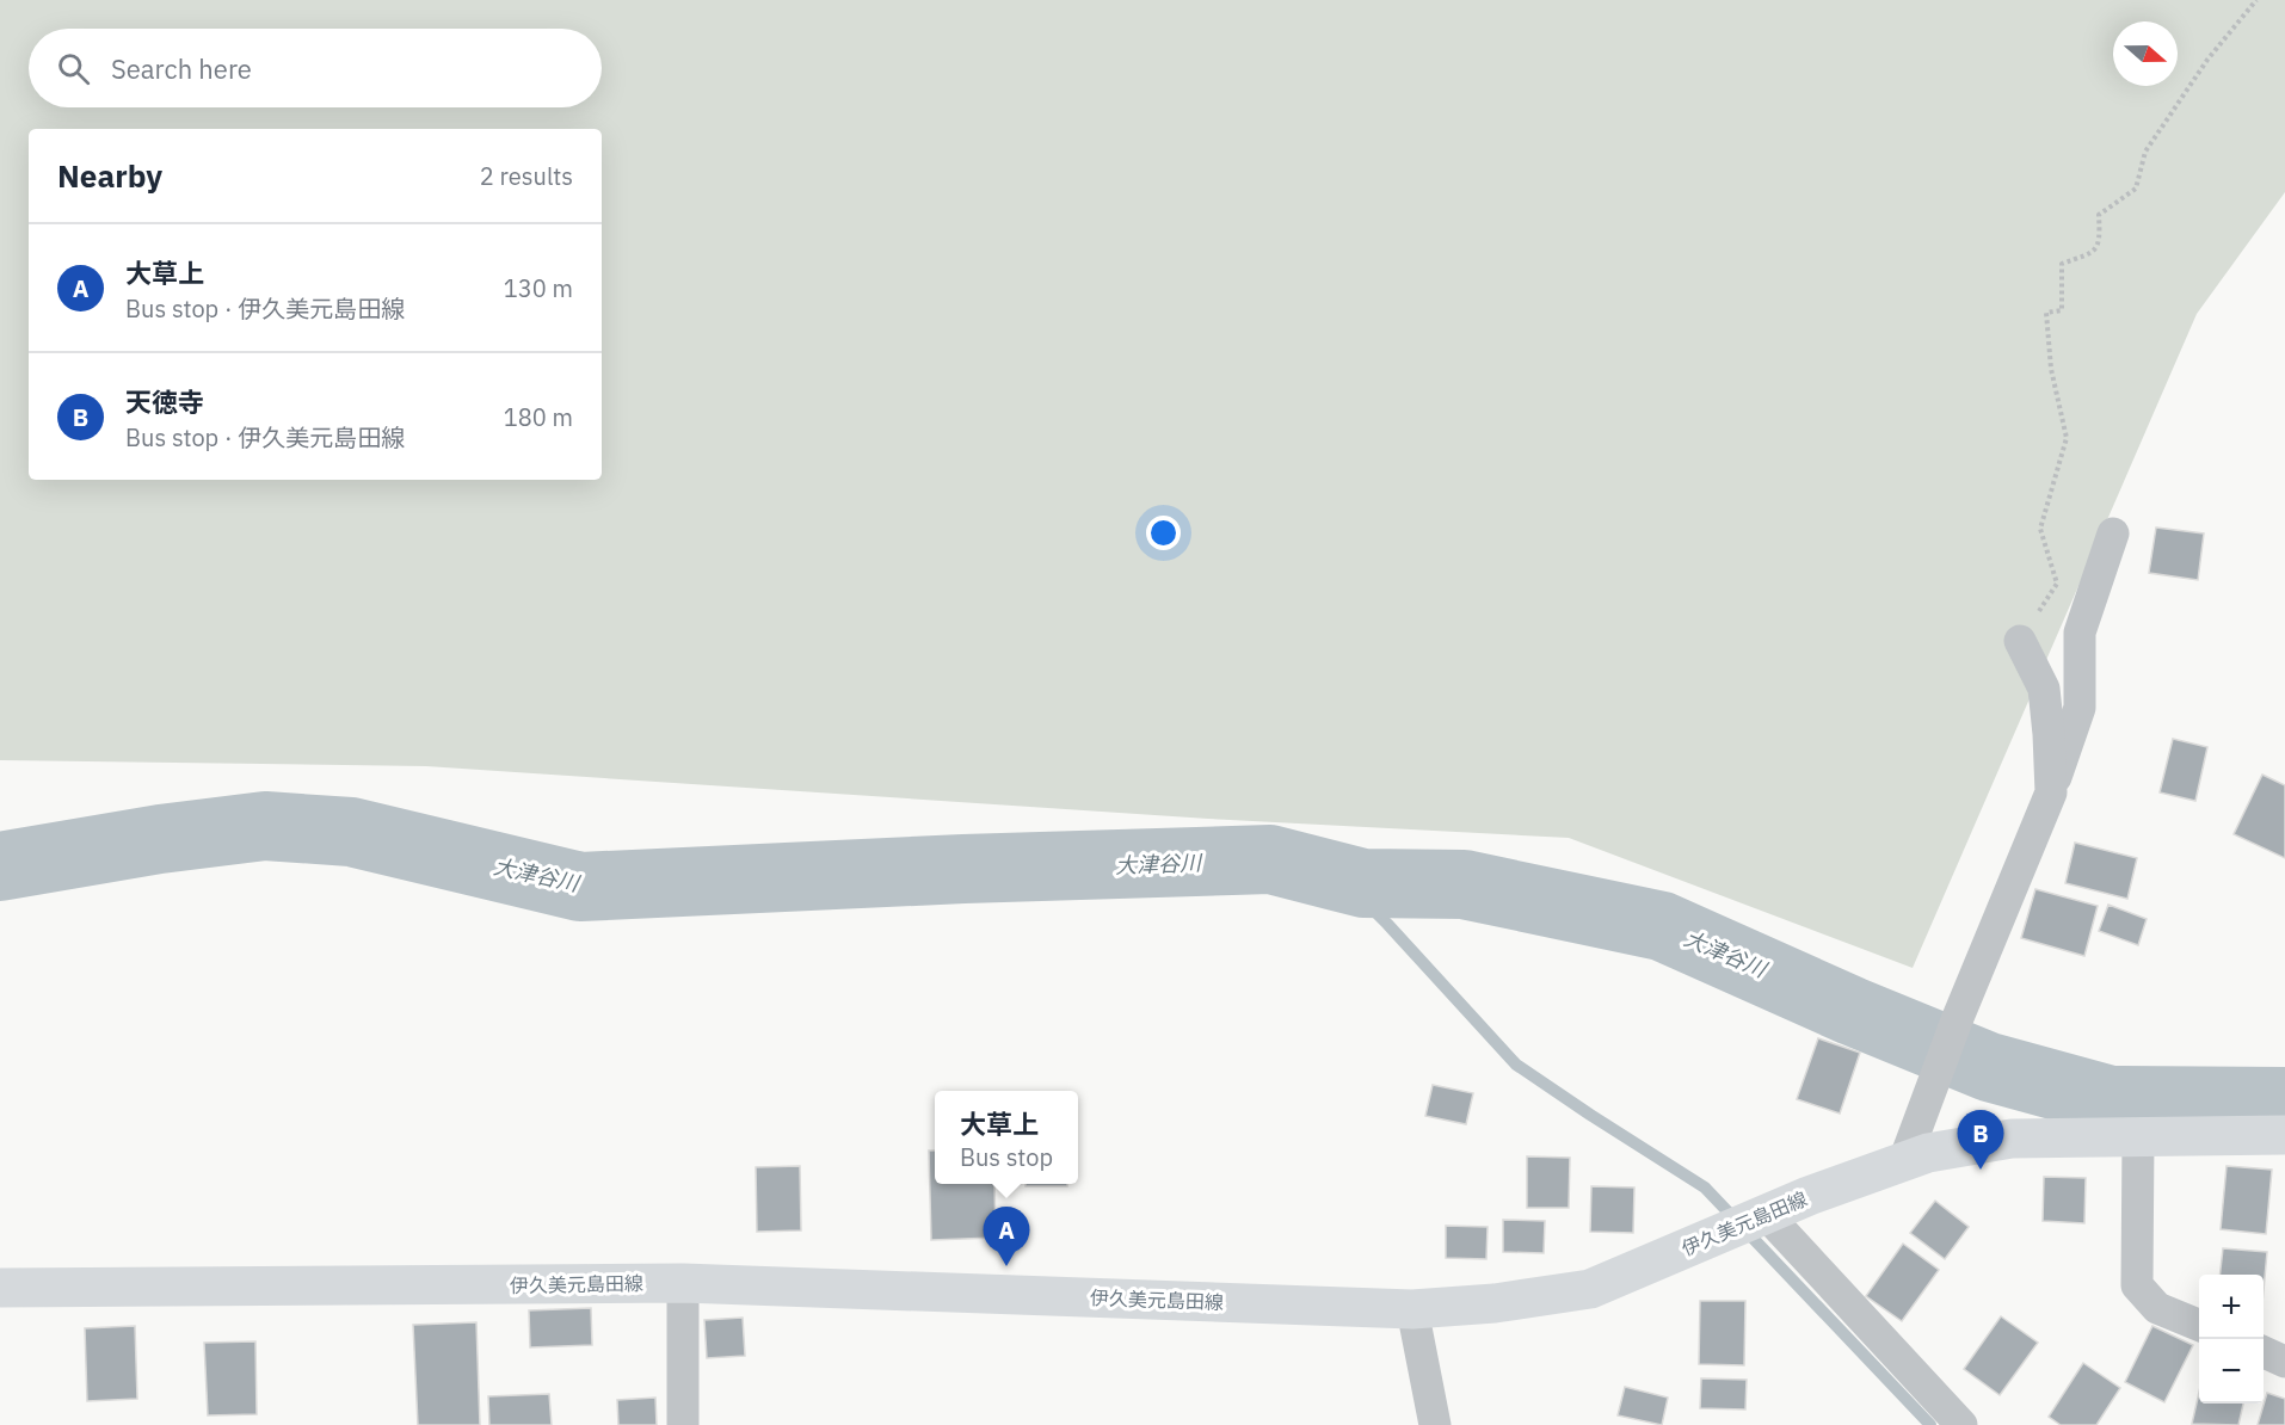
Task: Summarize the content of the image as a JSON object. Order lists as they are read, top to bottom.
{
  "streets": {
    "main road": ["伊久美元島田線"]
  },
  "water": ["大津谷川"],
  "north": "right",
  "page": {
    "search": "Search here",
    "heading": ["Nearby", "2 results"],
    "list": [
      {
        "mark": "A",
        "name": "大草上",
        "note": "Bus stop · 伊久美元島田線",
        "value": "130 m"
      },
      {
        "mark": "B",
        "name": "天徳寺",
        "note": "Bus stop · 伊久美元島田線",
        "value": "180 m"
      }
    ],
    "popup": ["大草上", "Bus stop"],
    "pins": ["B", "A"],
    "map_buttons": ["+", "−"]
  }
}
